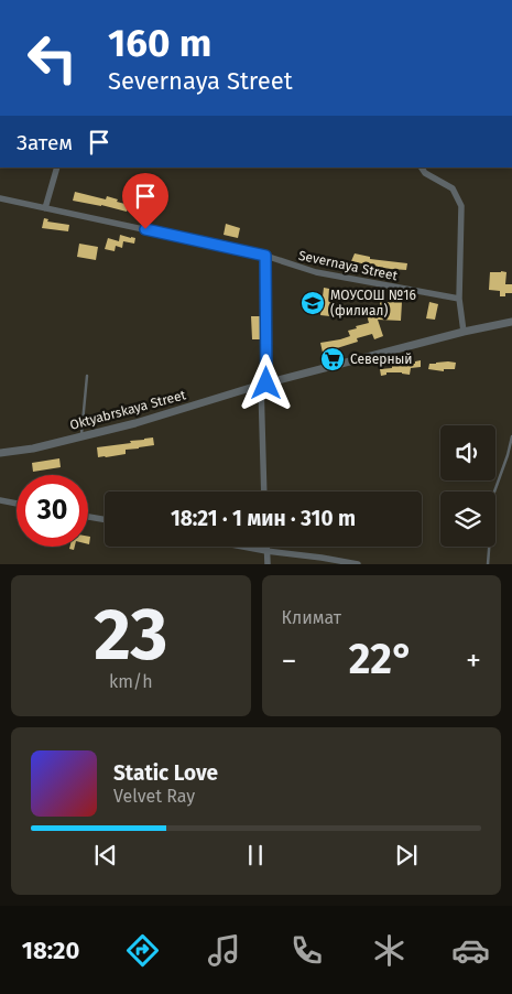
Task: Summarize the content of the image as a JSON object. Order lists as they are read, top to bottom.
{
  "streets": {
    "street": ["Severnaya Street", "Oktyabrskaya Street"]
  },
  "places": {
    "school or university": ["МОУСОШ №16 (филиал)"],
    "supermarket": ["Северный"]
  },
  "page": {
    "turn": ["160 m", "Severnaya Street"],
    "then": "Затем",
    "limit": "30",
    "trip": "18:21 · 1 мин · 310 m",
    "tile": [
      ["23", "km/h"],
      "Климат"
    ],
    "heat": ["−", "22°", "+"],
    "song": ["Static Love", "Velvet Ray"],
    "tabs": "18:20"
  }
}
